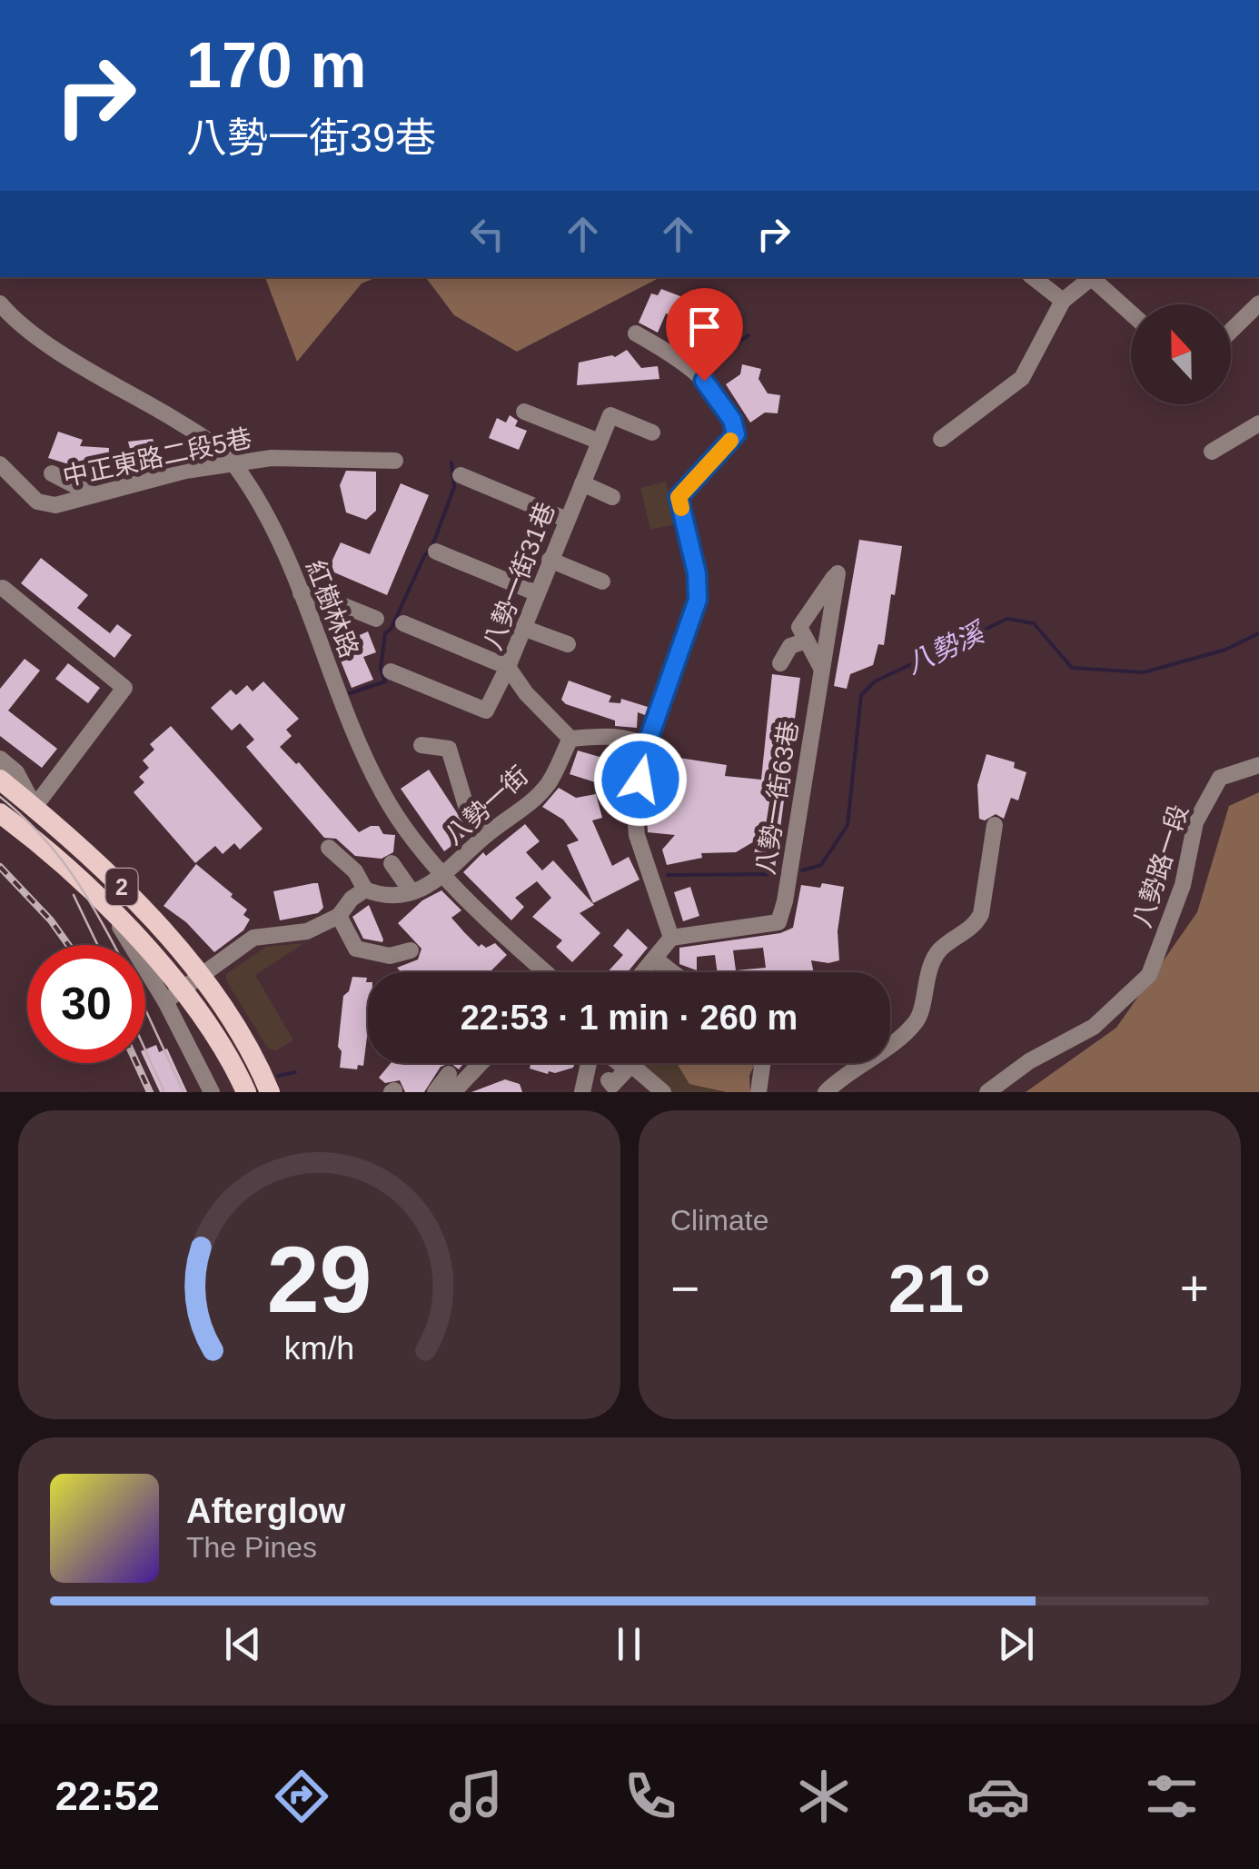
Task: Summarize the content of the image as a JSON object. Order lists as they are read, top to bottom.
{
  "streets": {
    "main road": ["2"],
    "street": [
      "中正東路二段5巷",
      "八勢一街31巷",
      "紅樹林路",
      "八勢一街63巷",
      "八勢一街",
      "八勢路一段"
    ]
  },
  "crossings": [
    ["中正東路二段5巷", "紅樹林路"],
    ["八勢一街31巷", "八勢一街"],
    ["紅樹林路", "八勢一街"]
  ],
  "water": ["八勢溪"],
  "north": "top",
  "page": {
    "turn": ["170 m", "八勢一街39巷"],
    "limit": "30",
    "trip": "22:53 · 1 min · 260 m",
    "tile": "Climate",
    "heat": ["−", "21°", "+"],
    "song": ["Afterglow", "The Pines"],
    "tabs": "22:52",
    "gauge": ["29", "km/h"]
  }
}
